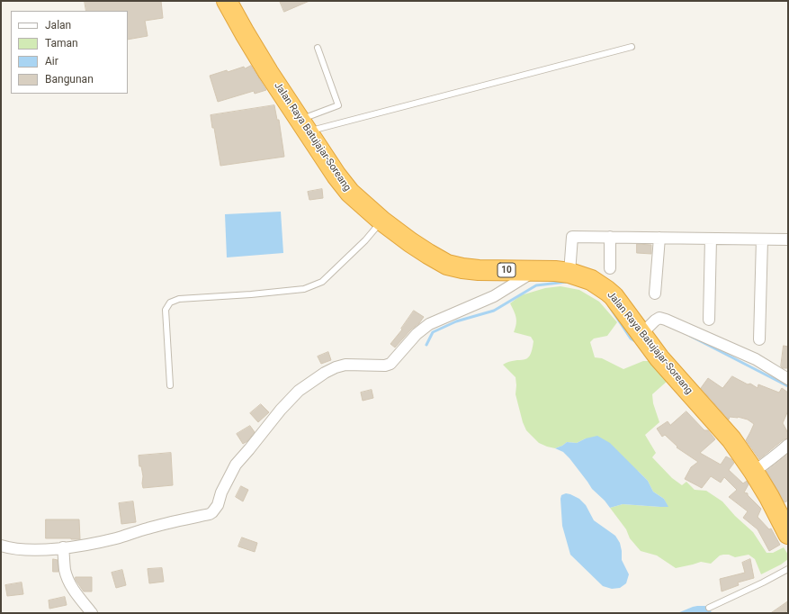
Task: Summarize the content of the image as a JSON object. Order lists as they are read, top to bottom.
{
  "streets": {
    "highway": ["Jalan Raya Batujajar-Soreang", "10"]
  },
  "legend": [
    "Jalan",
    "Taman",
    "Air",
    "Bangunan"
  ]
}
